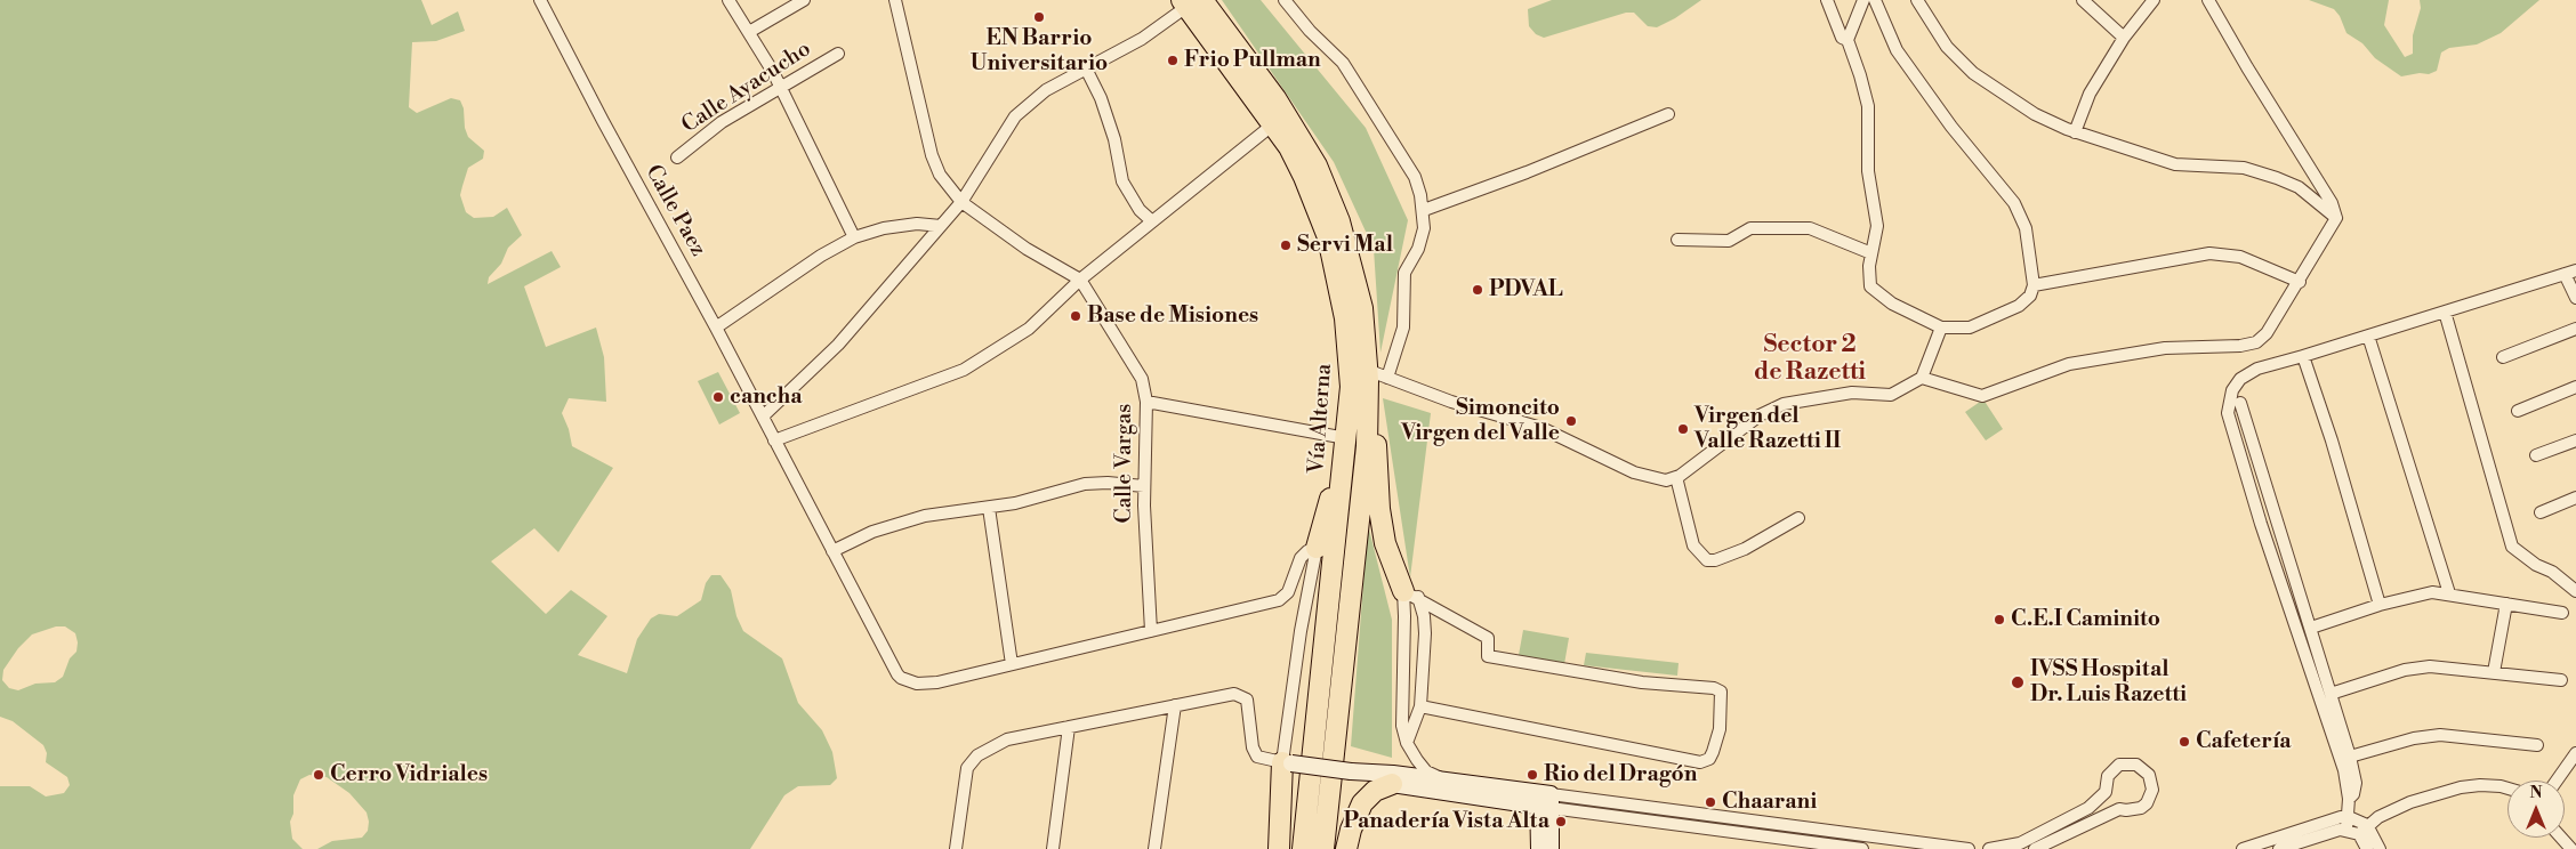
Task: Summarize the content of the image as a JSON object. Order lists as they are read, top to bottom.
{
  "streets": {
    "highway": ["Vía Alterna"],
    "street": ["Calle Ayacucho", "Calle Paez", "Calle Vargas"]
  },
  "districts": ["Sector 2 de Razetti"],
  "places": [
    "EN Barrio Universitario",
    "Frio Pullman",
    "Servi Mal",
    "PDVAL",
    "Base de Misiones",
    "cancha",
    "Simoncito Virgen del Valle",
    "Virgen del Valle Razetti II",
    "C.E.I Caminito",
    "IVSS Hospital Dr. Luis Razetti",
    "Cafetería",
    "Cerro Vidriales",
    "Rio del Dragón",
    "Chaarani",
    "Panadería Vista Alta"
  ],
  "north": "top"
}
